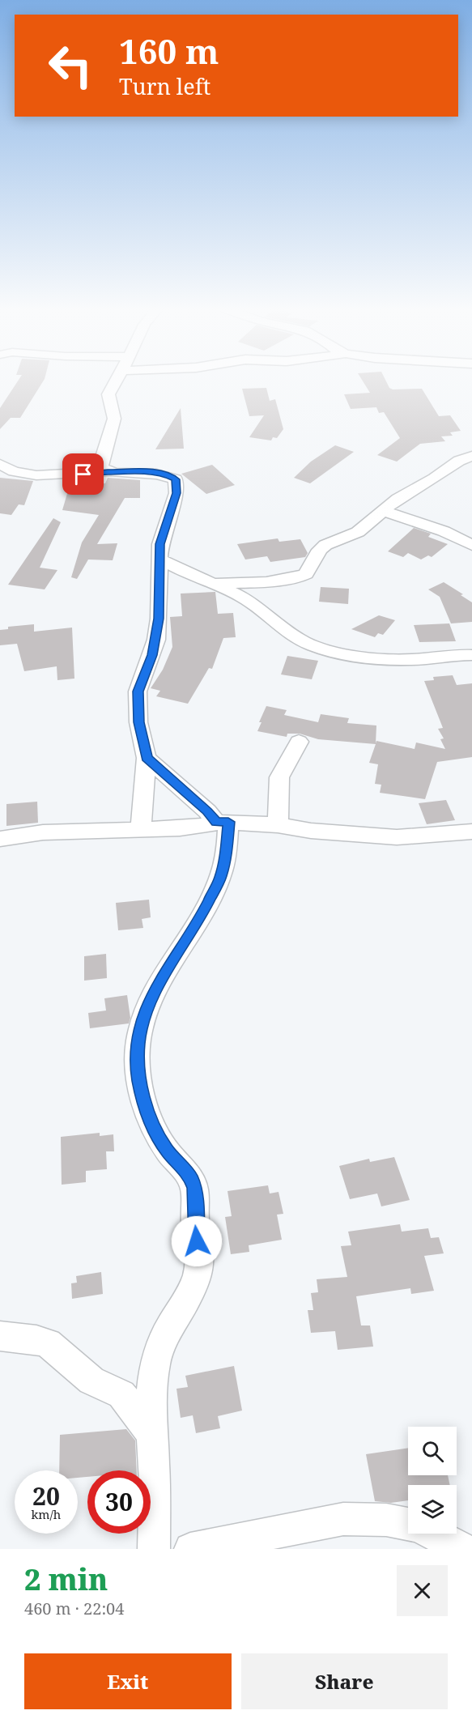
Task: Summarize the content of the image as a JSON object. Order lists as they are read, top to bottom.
{
  "page": {
    "turn": ["160 m", "Turn left"],
    "speed": "20 km/h",
    "limit": "30",
    "heading": ["2 min", "460 m · 22:04"],
    "buttons": ["Exit", "Share"]
  }
}
